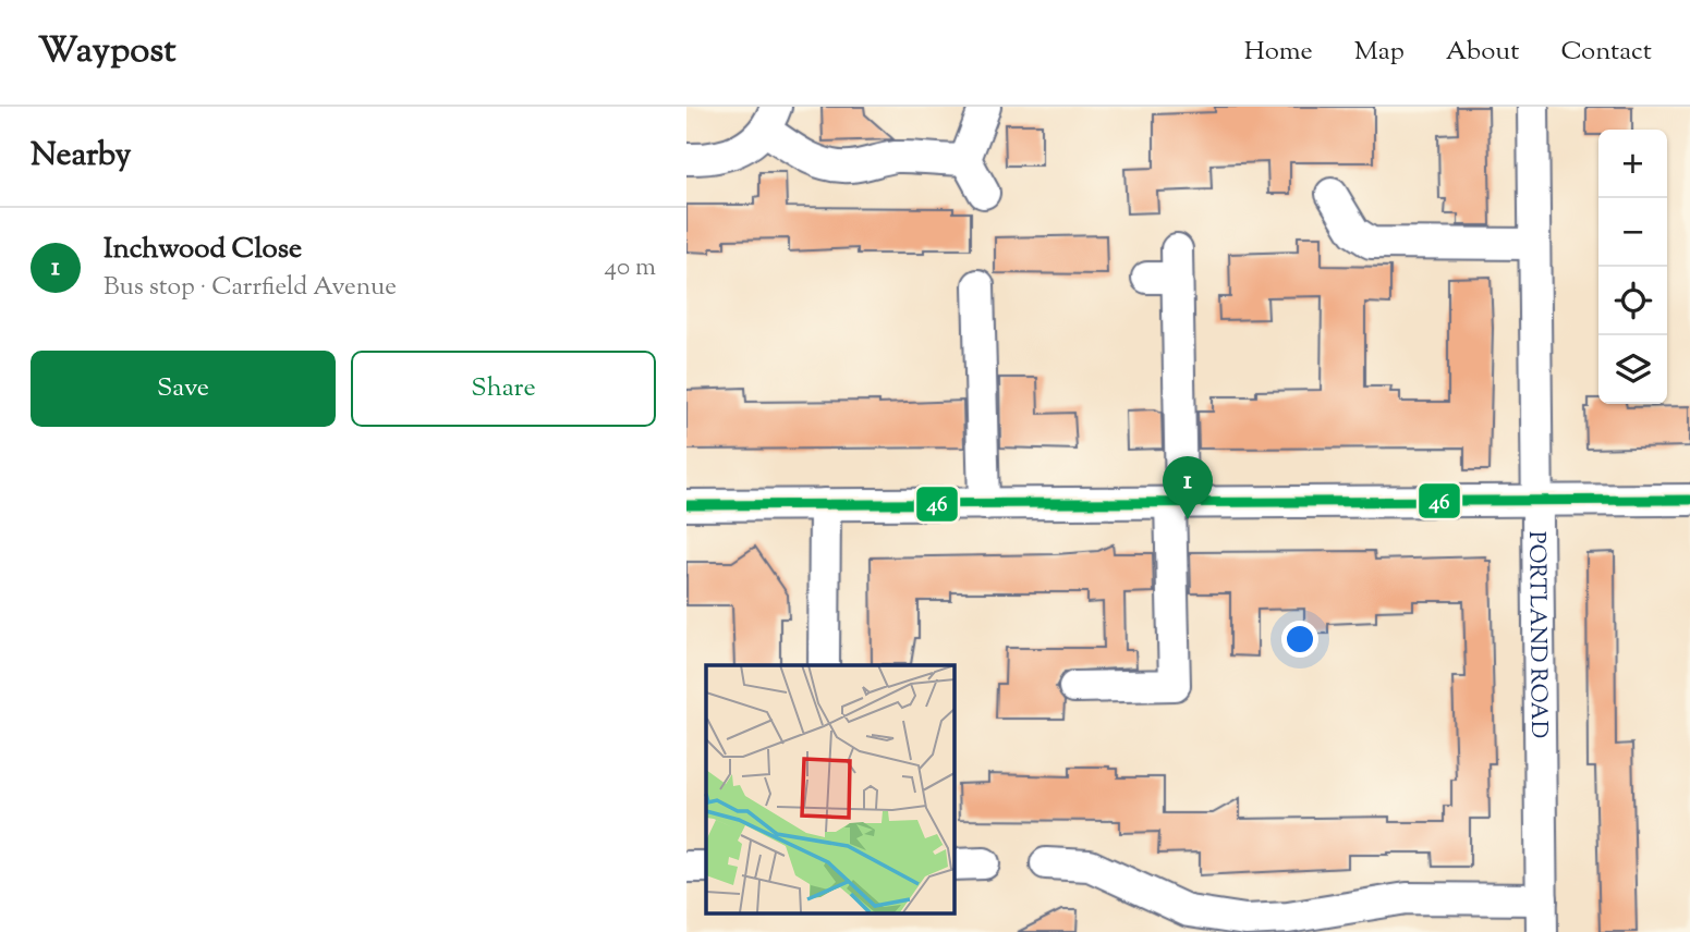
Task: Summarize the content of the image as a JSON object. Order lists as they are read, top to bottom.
{
  "streets": {
    "street": ["PORTLAND ROAD"]
  },
  "lines": ["transit line 46"],
  "page": {
    "header": "Waypost",
    "nav": [
      "Home",
      "Map",
      "About",
      "Contact"
    ],
    "heading": "Nearby",
    "map_buttons": ["+", "−"],
    "list": [
      {
        "mark": "1",
        "name": "Inchwood Close",
        "note": "Bus stop · Carrfield Avenue",
        "value": "40 m"
      }
    ],
    "buttons": ["Save", "Share"],
    "pins": "1"
  }
}
